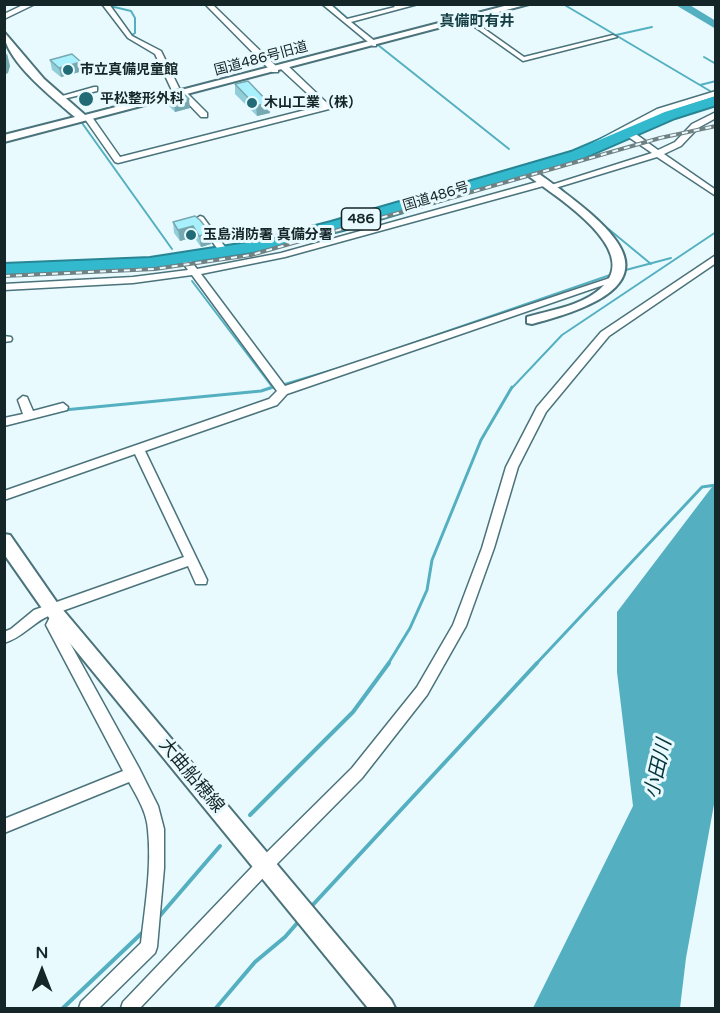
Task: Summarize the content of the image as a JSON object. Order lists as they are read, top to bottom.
{
  "streets": {
    "highway": ["国道486号", "486"],
    "street": ["国道486号旧道", "大曲船穂線"]
  },
  "districts": ["真備町有井"],
  "water": ["小田川"],
  "places": [
    "市立真備児童館",
    "平松整形外科",
    "木山工業（株）",
    "玉島消防署 真備分署"
  ],
  "north": "top"
}
